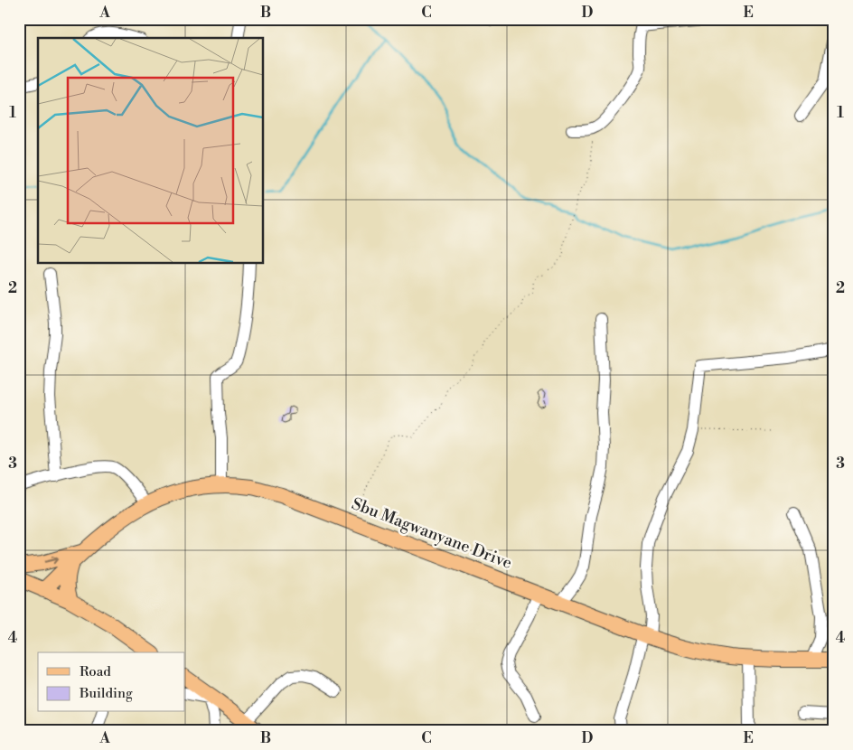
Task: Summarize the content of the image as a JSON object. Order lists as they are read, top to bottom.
{
  "streets": {
    "main road": ["Sbu Magwanyane Drive"]
  },
  "legend": ["Road", "Building"],
  "grid": {
    "columns": [
      "A",
      "B",
      "C",
      "D",
      "E"
    ],
    "rows": [
      "1",
      "2",
      "3",
      "4"
    ]
  }
}
